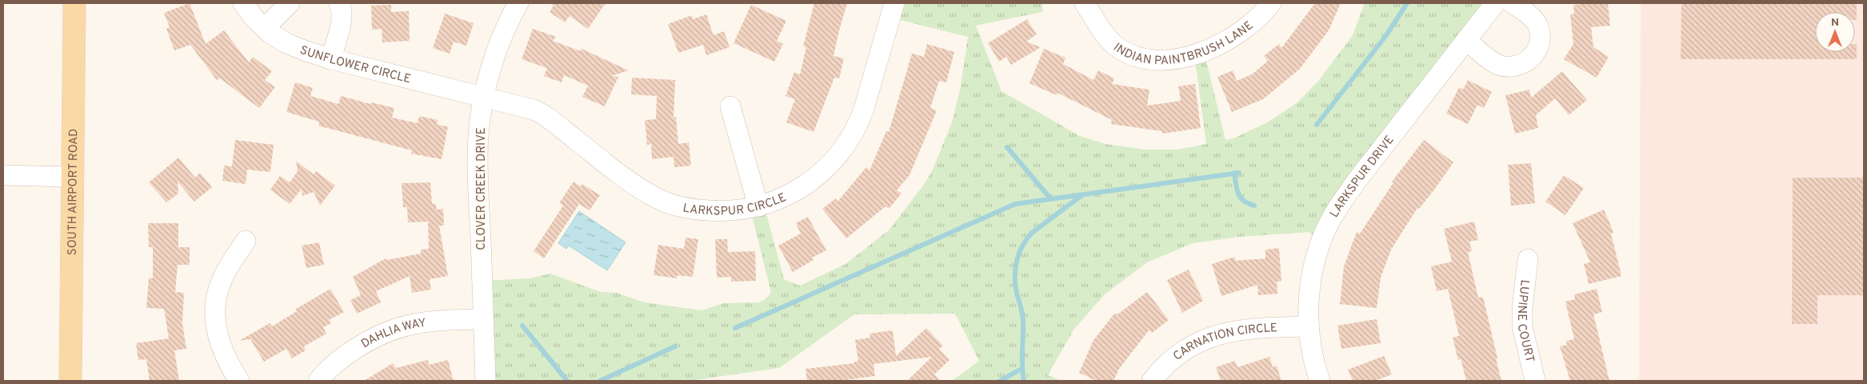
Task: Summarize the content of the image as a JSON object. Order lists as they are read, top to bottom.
{
  "streets": {
    "main road": ["SOUTH AIRPORT ROAD"],
    "street": [
      "INDIAN PAINTBRUSH LANE",
      "SUNFLOWER CIRCLE",
      "LARKSPUR DRIVE",
      "CLOVER CREEK DRIVE",
      "LARKSPUR CIRCLE",
      "LUPINE COURT",
      "DAHLIA WAY",
      "CARNATION CIRCLE"
    ]
  },
  "crossings": [
    ["SUNFLOWER CIRCLE", "CLOVER CREEK DRIVE"],
    ["SUNFLOWER CIRCLE", "LARKSPUR CIRCLE"],
    ["LARKSPUR DRIVE", "CARNATION CIRCLE"],
    ["CLOVER CREEK DRIVE", "LARKSPUR CIRCLE"],
    ["CLOVER CREEK DRIVE", "DAHLIA WAY"]
  ],
  "north": "top"
}
